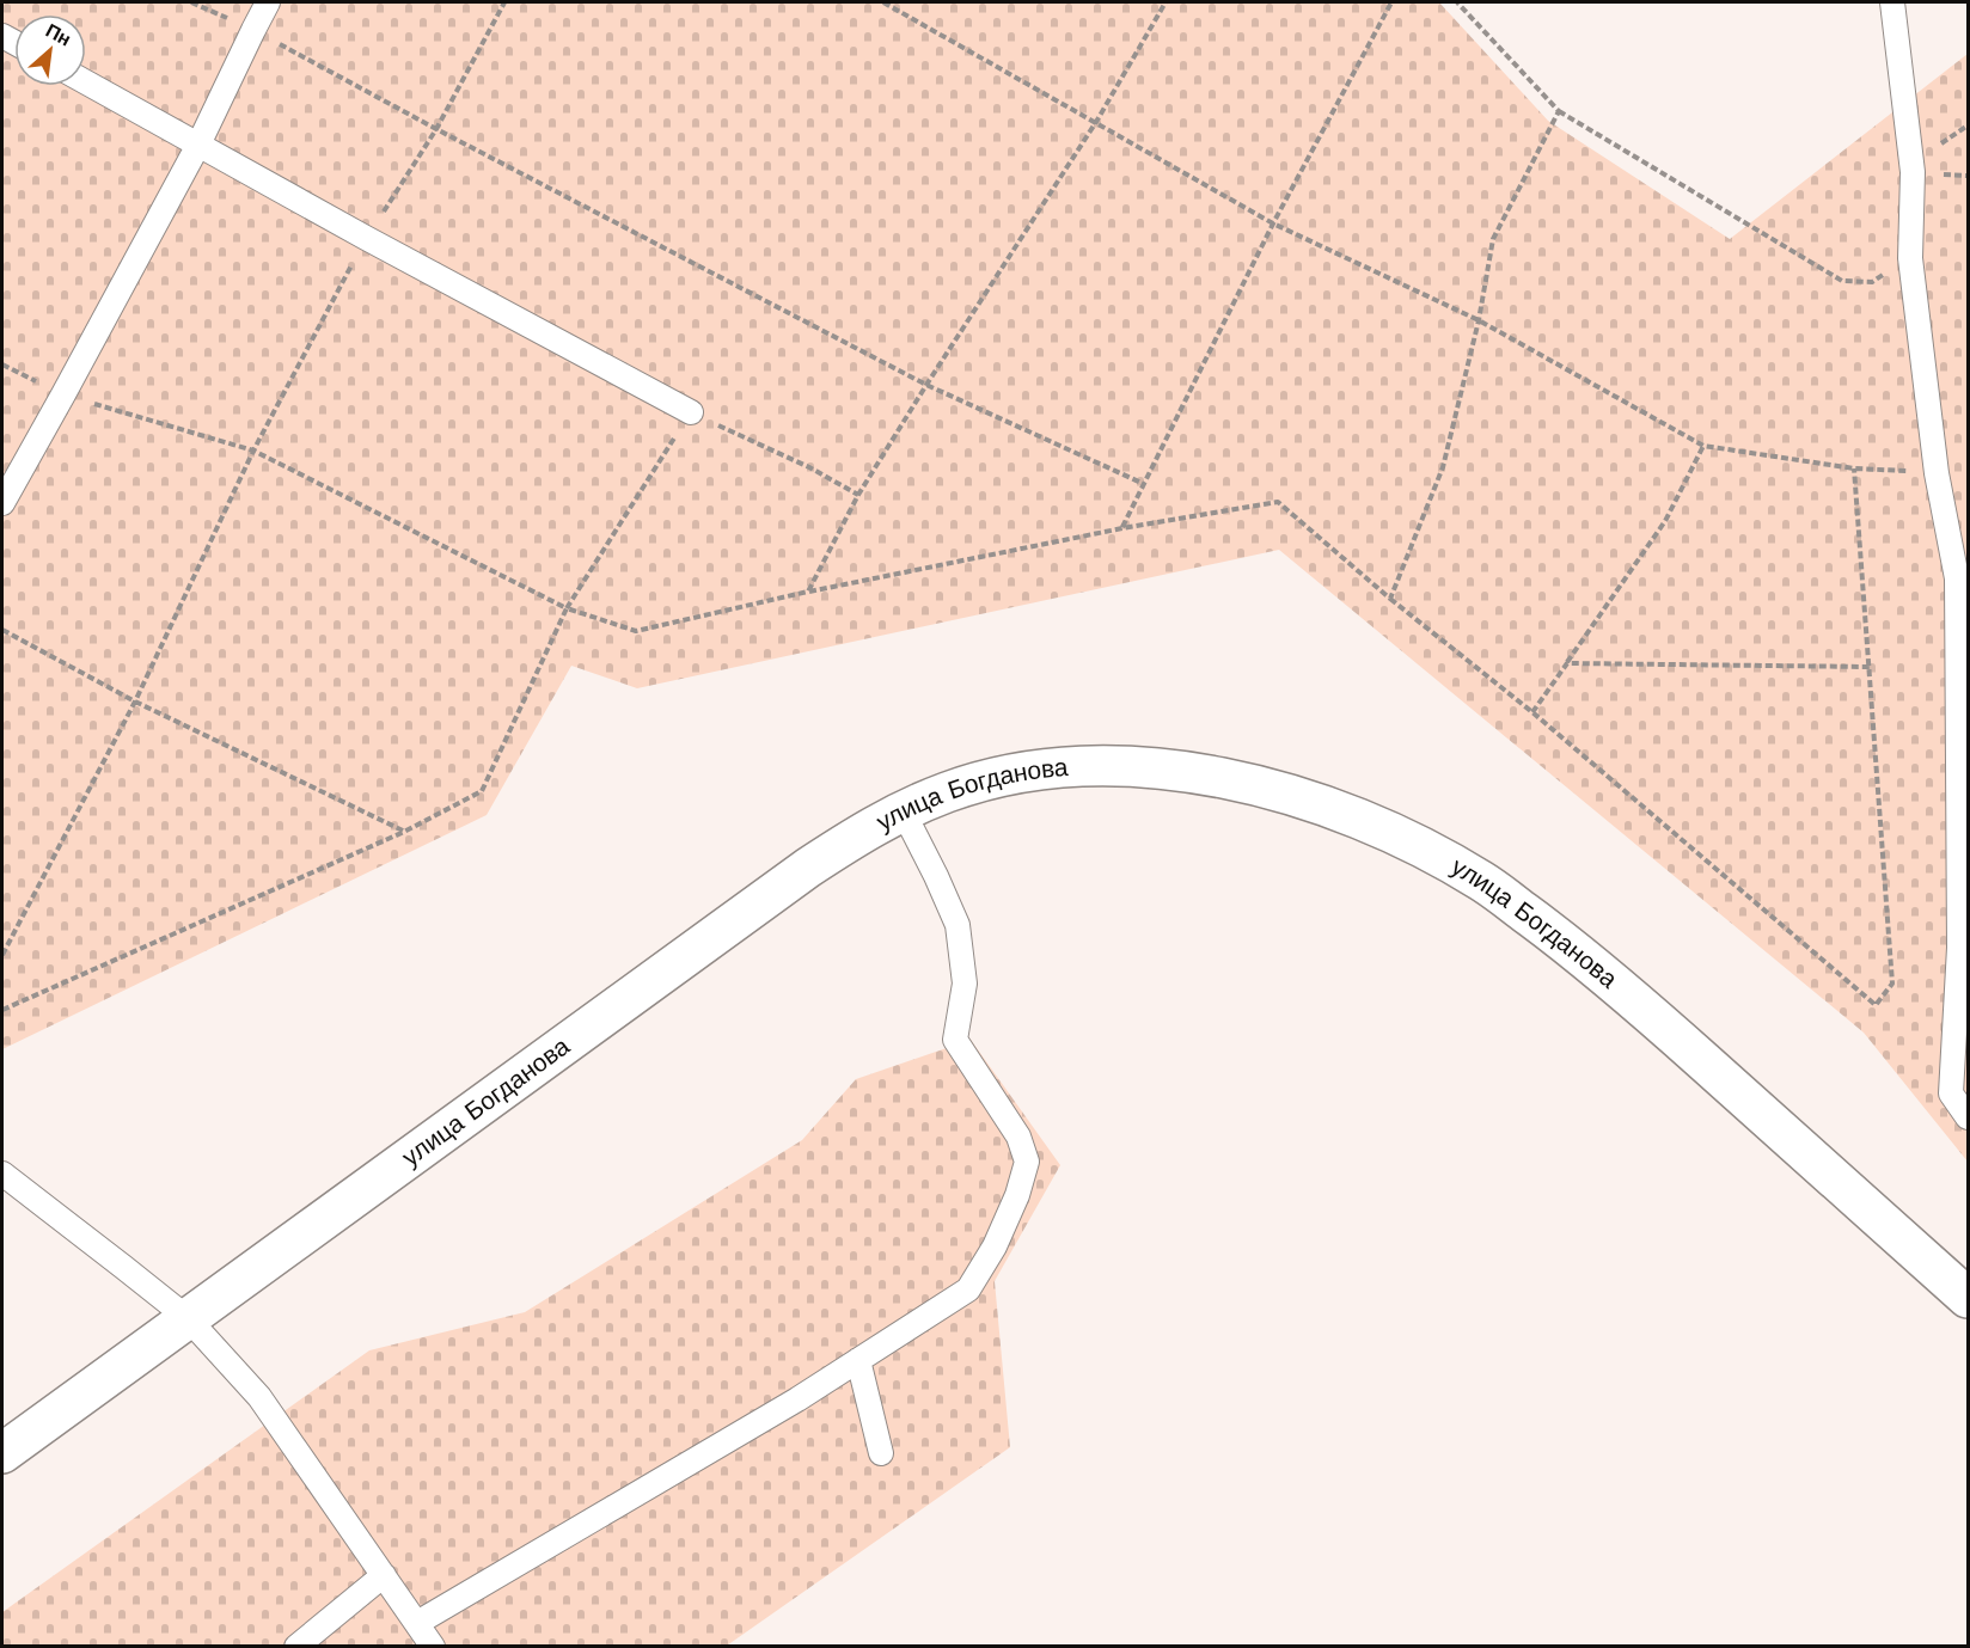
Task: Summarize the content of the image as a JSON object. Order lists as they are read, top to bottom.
{
  "streets": {
    "main road": ["улица Богданова"]
  },
  "north": "top right"
}
